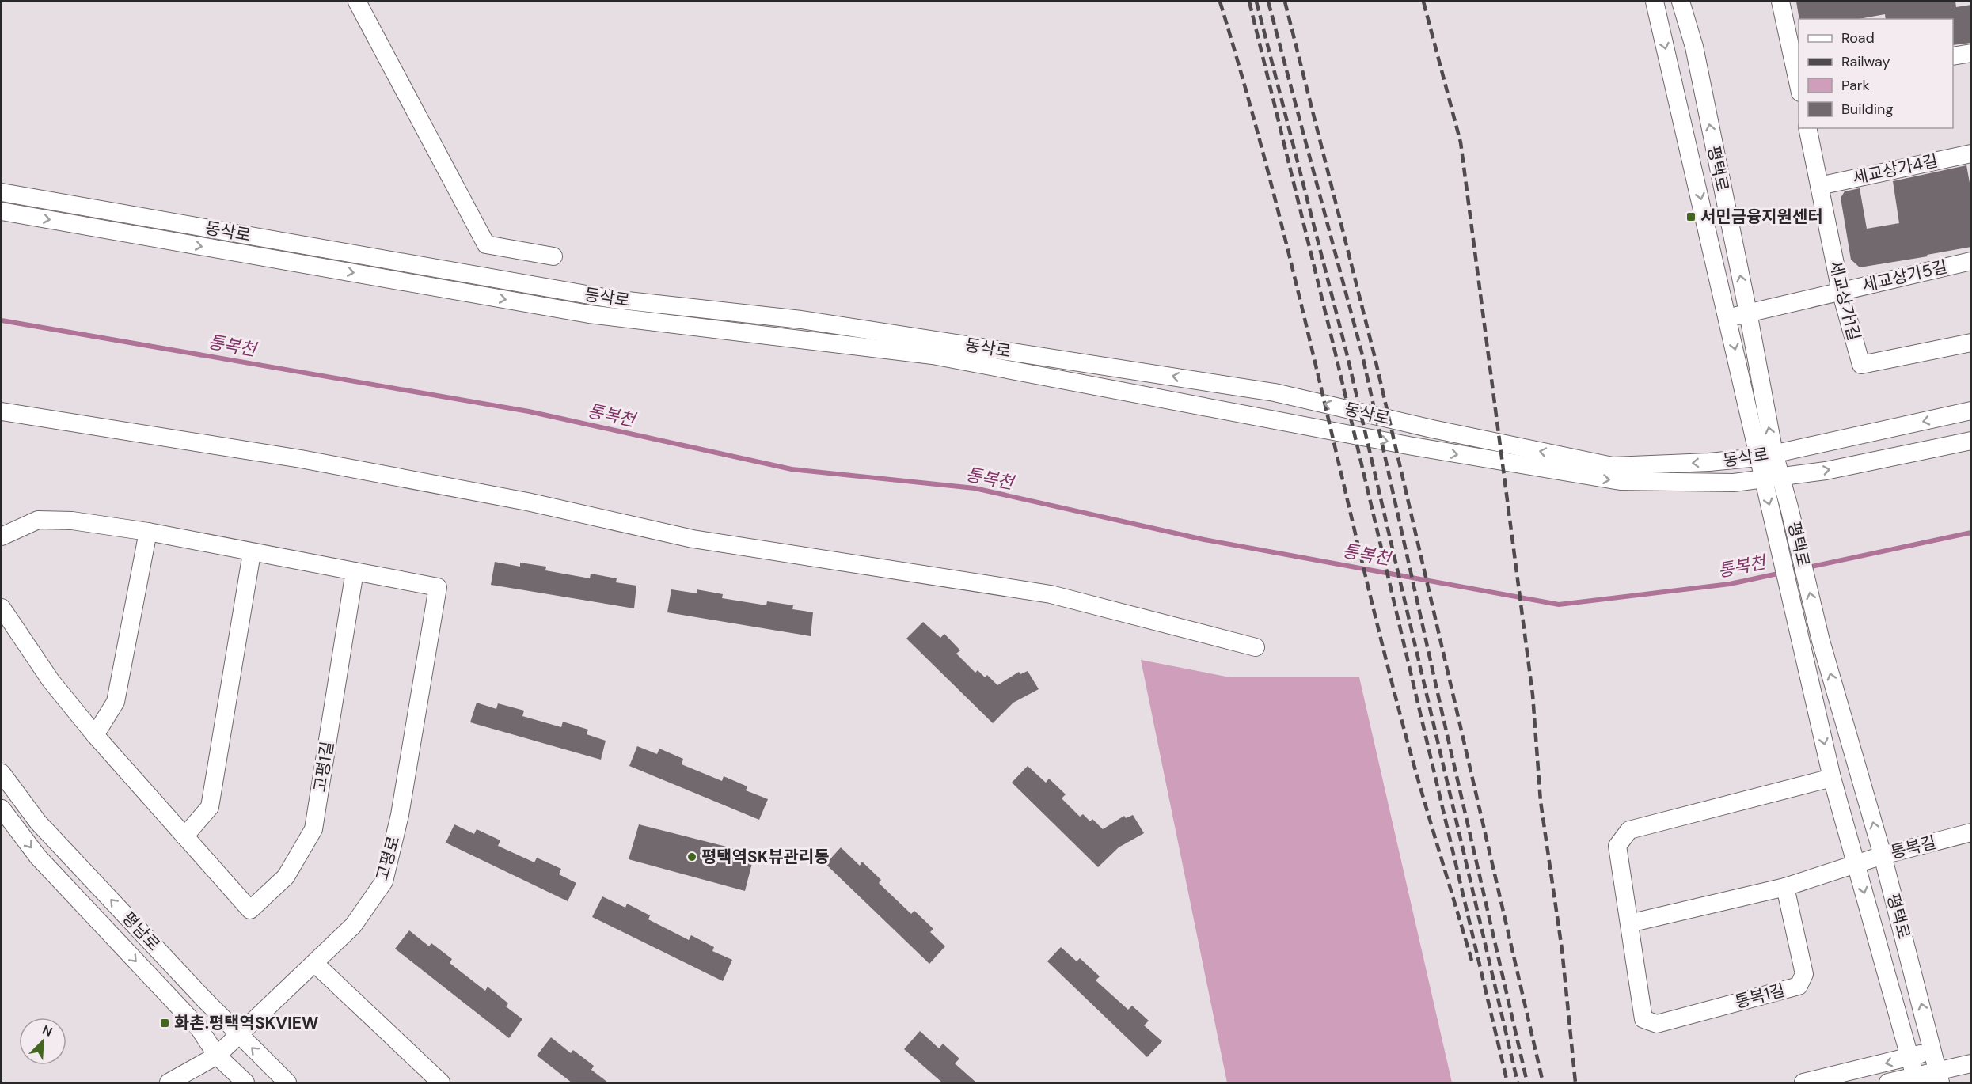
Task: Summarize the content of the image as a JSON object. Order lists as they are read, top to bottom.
{
  "streets": {
    "street": [
      "평택로",
      "세교상가4길",
      "동삭로",
      "세교상가5길",
      "세교상가1길",
      "고평1길",
      "통복길",
      "고평로",
      "평남로",
      "통복1길"
    ]
  },
  "crossings": [
    ["평택로", "동삭로"],
    ["평택로", "세교상가5길"],
    ["평택로", "통복길"],
    ["평택로", "통복1길"],
    ["세교상가4길", "세교상가1길"],
    ["세교상가5길", "세교상가1길"],
    ["고평1길", "고평로"],
    ["통복길", "통복1길"],
    ["고평로", "평남로"]
  ],
  "water": ["통복천"],
  "places": {
    "transit": ["서민금융지원센터", "화촌.평택역SKVIEW"],
    "other": ["평택역SK뷰관리동"]
  },
  "legend": [
    "Road",
    "Railway",
    "Park",
    "Building"
  ],
  "north": "top right"
}
